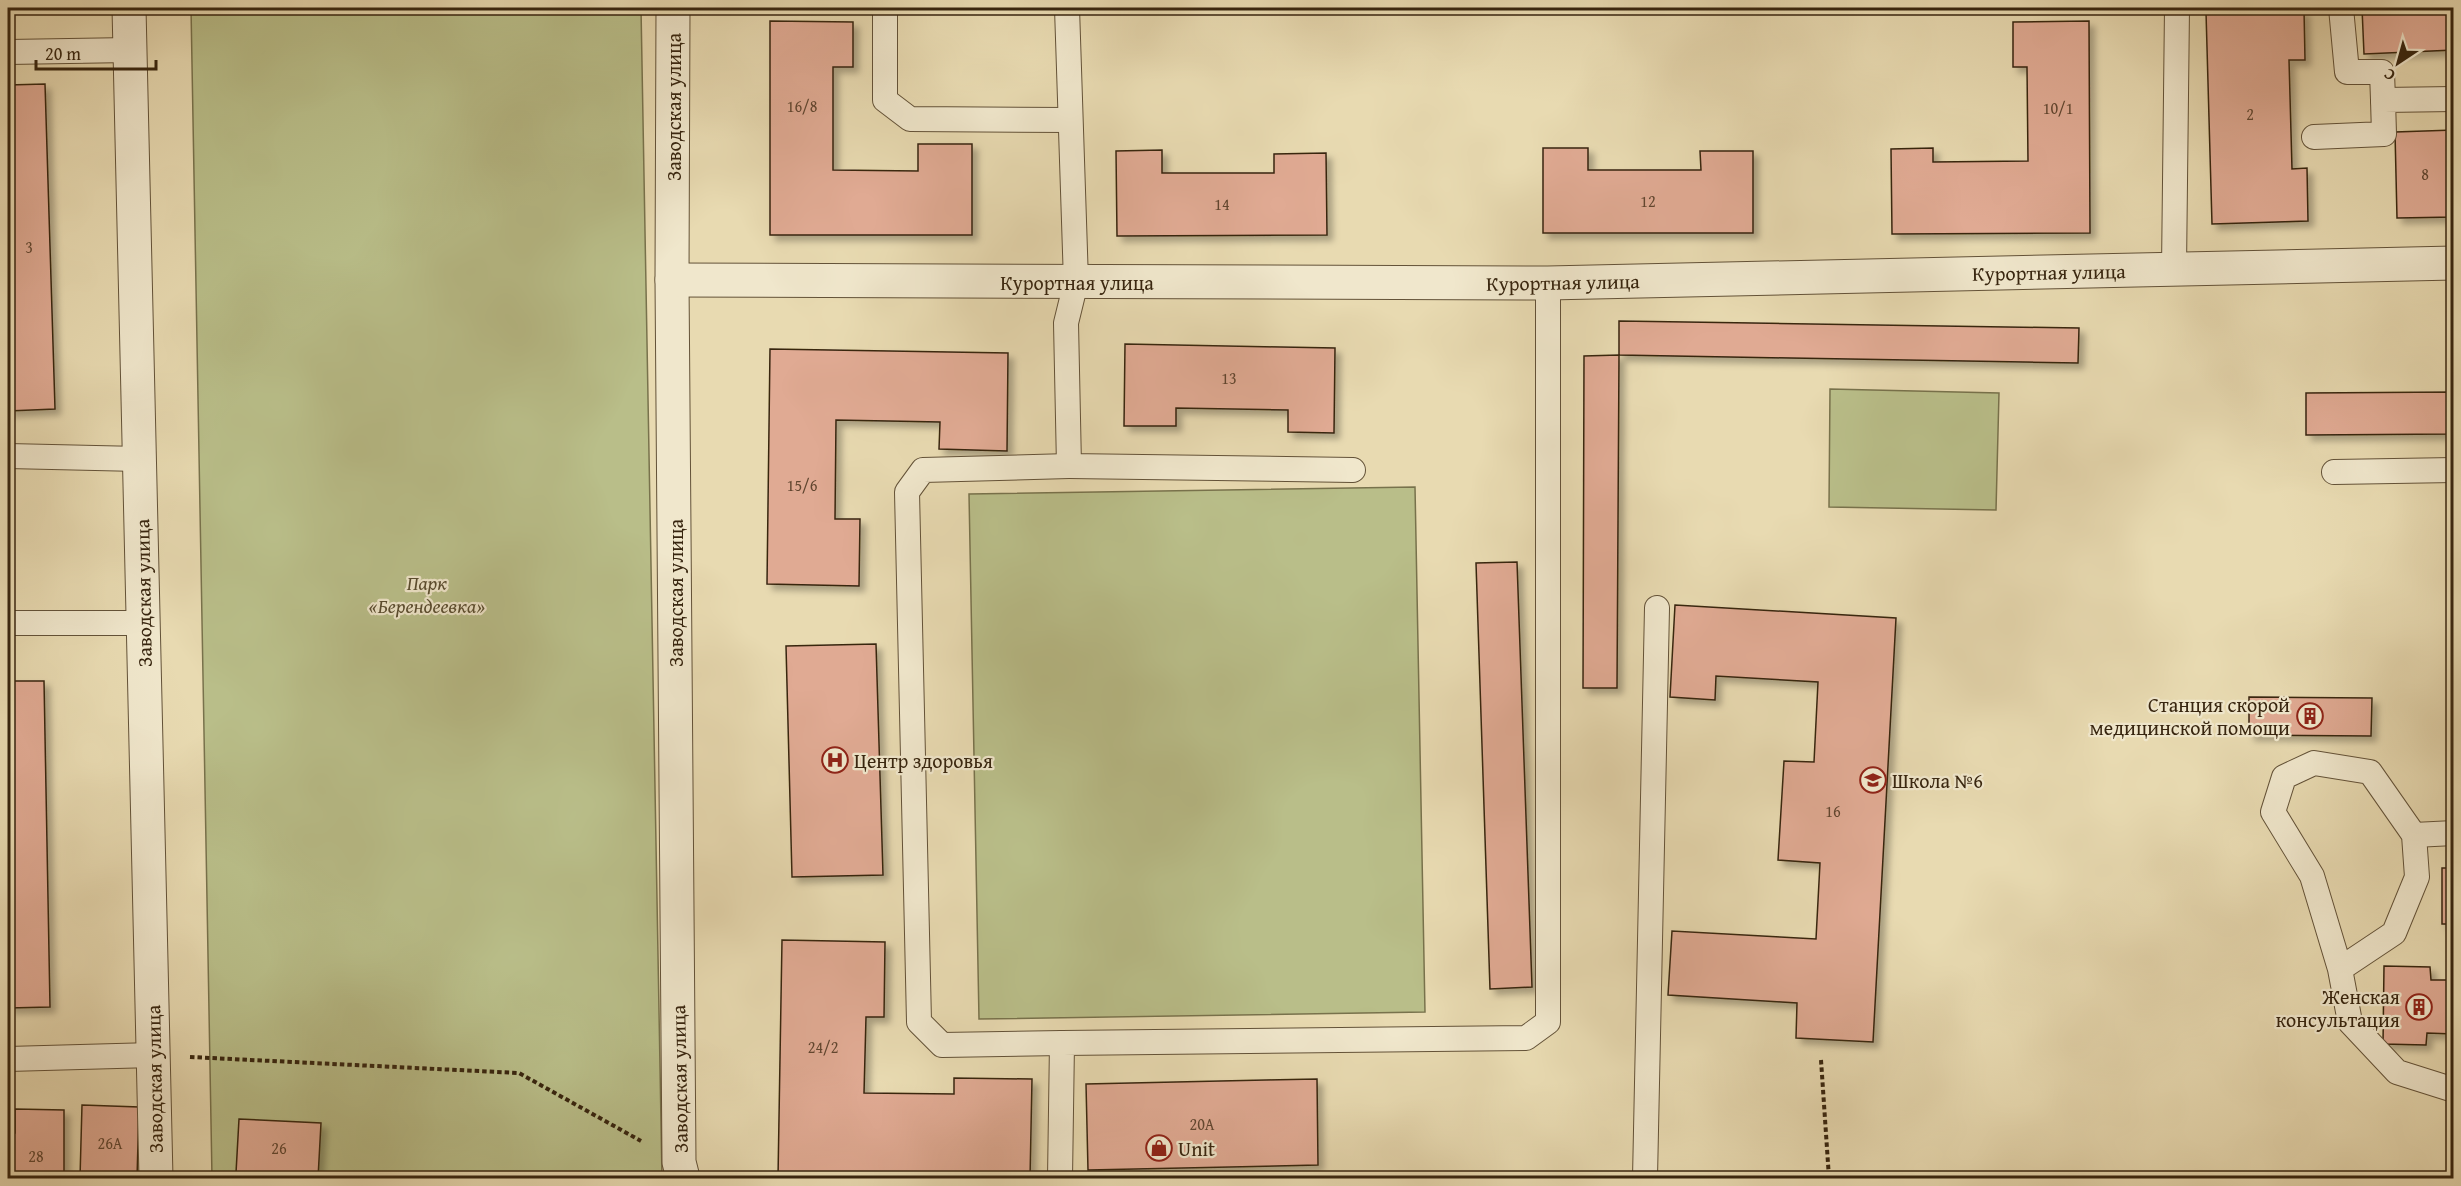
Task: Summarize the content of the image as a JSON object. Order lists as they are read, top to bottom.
{
  "streets": {
    "street": ["Заводская улица", "Курортная улица"]
  },
  "crossings": [
    ["Заводская улица", "Курортная улица"]
  ],
  "parks": ["Парк «Берендеевка»"],
  "places": {
    "building": ["Станция скорой медицинской помощи", "Женская консультация"],
    "hospital": ["Центр здоровья"],
    "school or university": ["Школа №6"],
    "shop": ["Unit"]
  },
  "house_numbers": [
    "16/8",
    "10/1",
    "2",
    "8",
    "12",
    "14",
    "3",
    "13",
    "15/6",
    "16",
    "24/2",
    "20А",
    "26А",
    "26",
    "28"
  ],
  "scale_bar": "20 m",
  "north": "bottom left"
}
